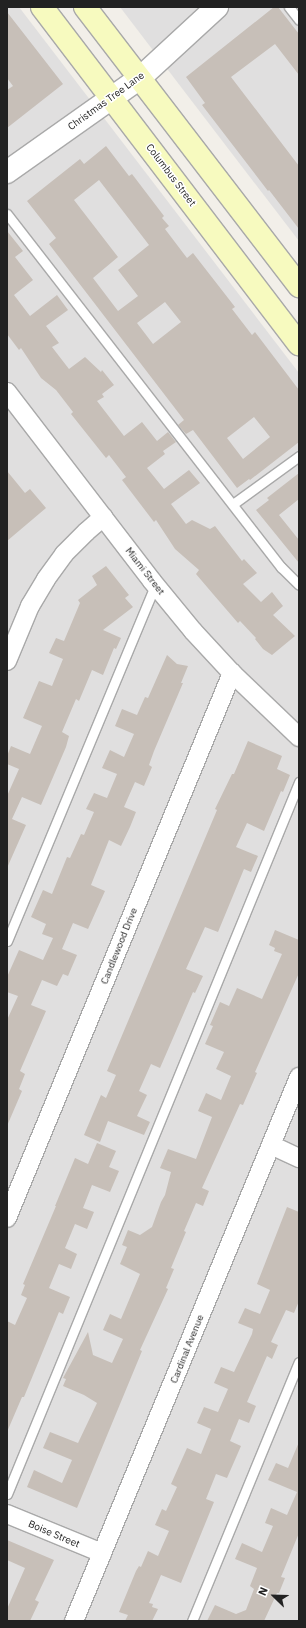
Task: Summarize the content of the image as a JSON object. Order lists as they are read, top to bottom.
{
  "streets": {
    "main road": ["Columbus Street"],
    "street": [
      "Christmas Tree Lane",
      "Miami Street",
      "Candlewood Drive",
      "Cardinal Avenue",
      "Boise Street"
    ]
  },
  "crossings": [
    ["Christmas Tree Lane", "Columbus Street"],
    ["Miami Street", "Candlewood Drive"],
    ["Cardinal Avenue", "Boise Street"]
  ],
  "north": "top left"
}
